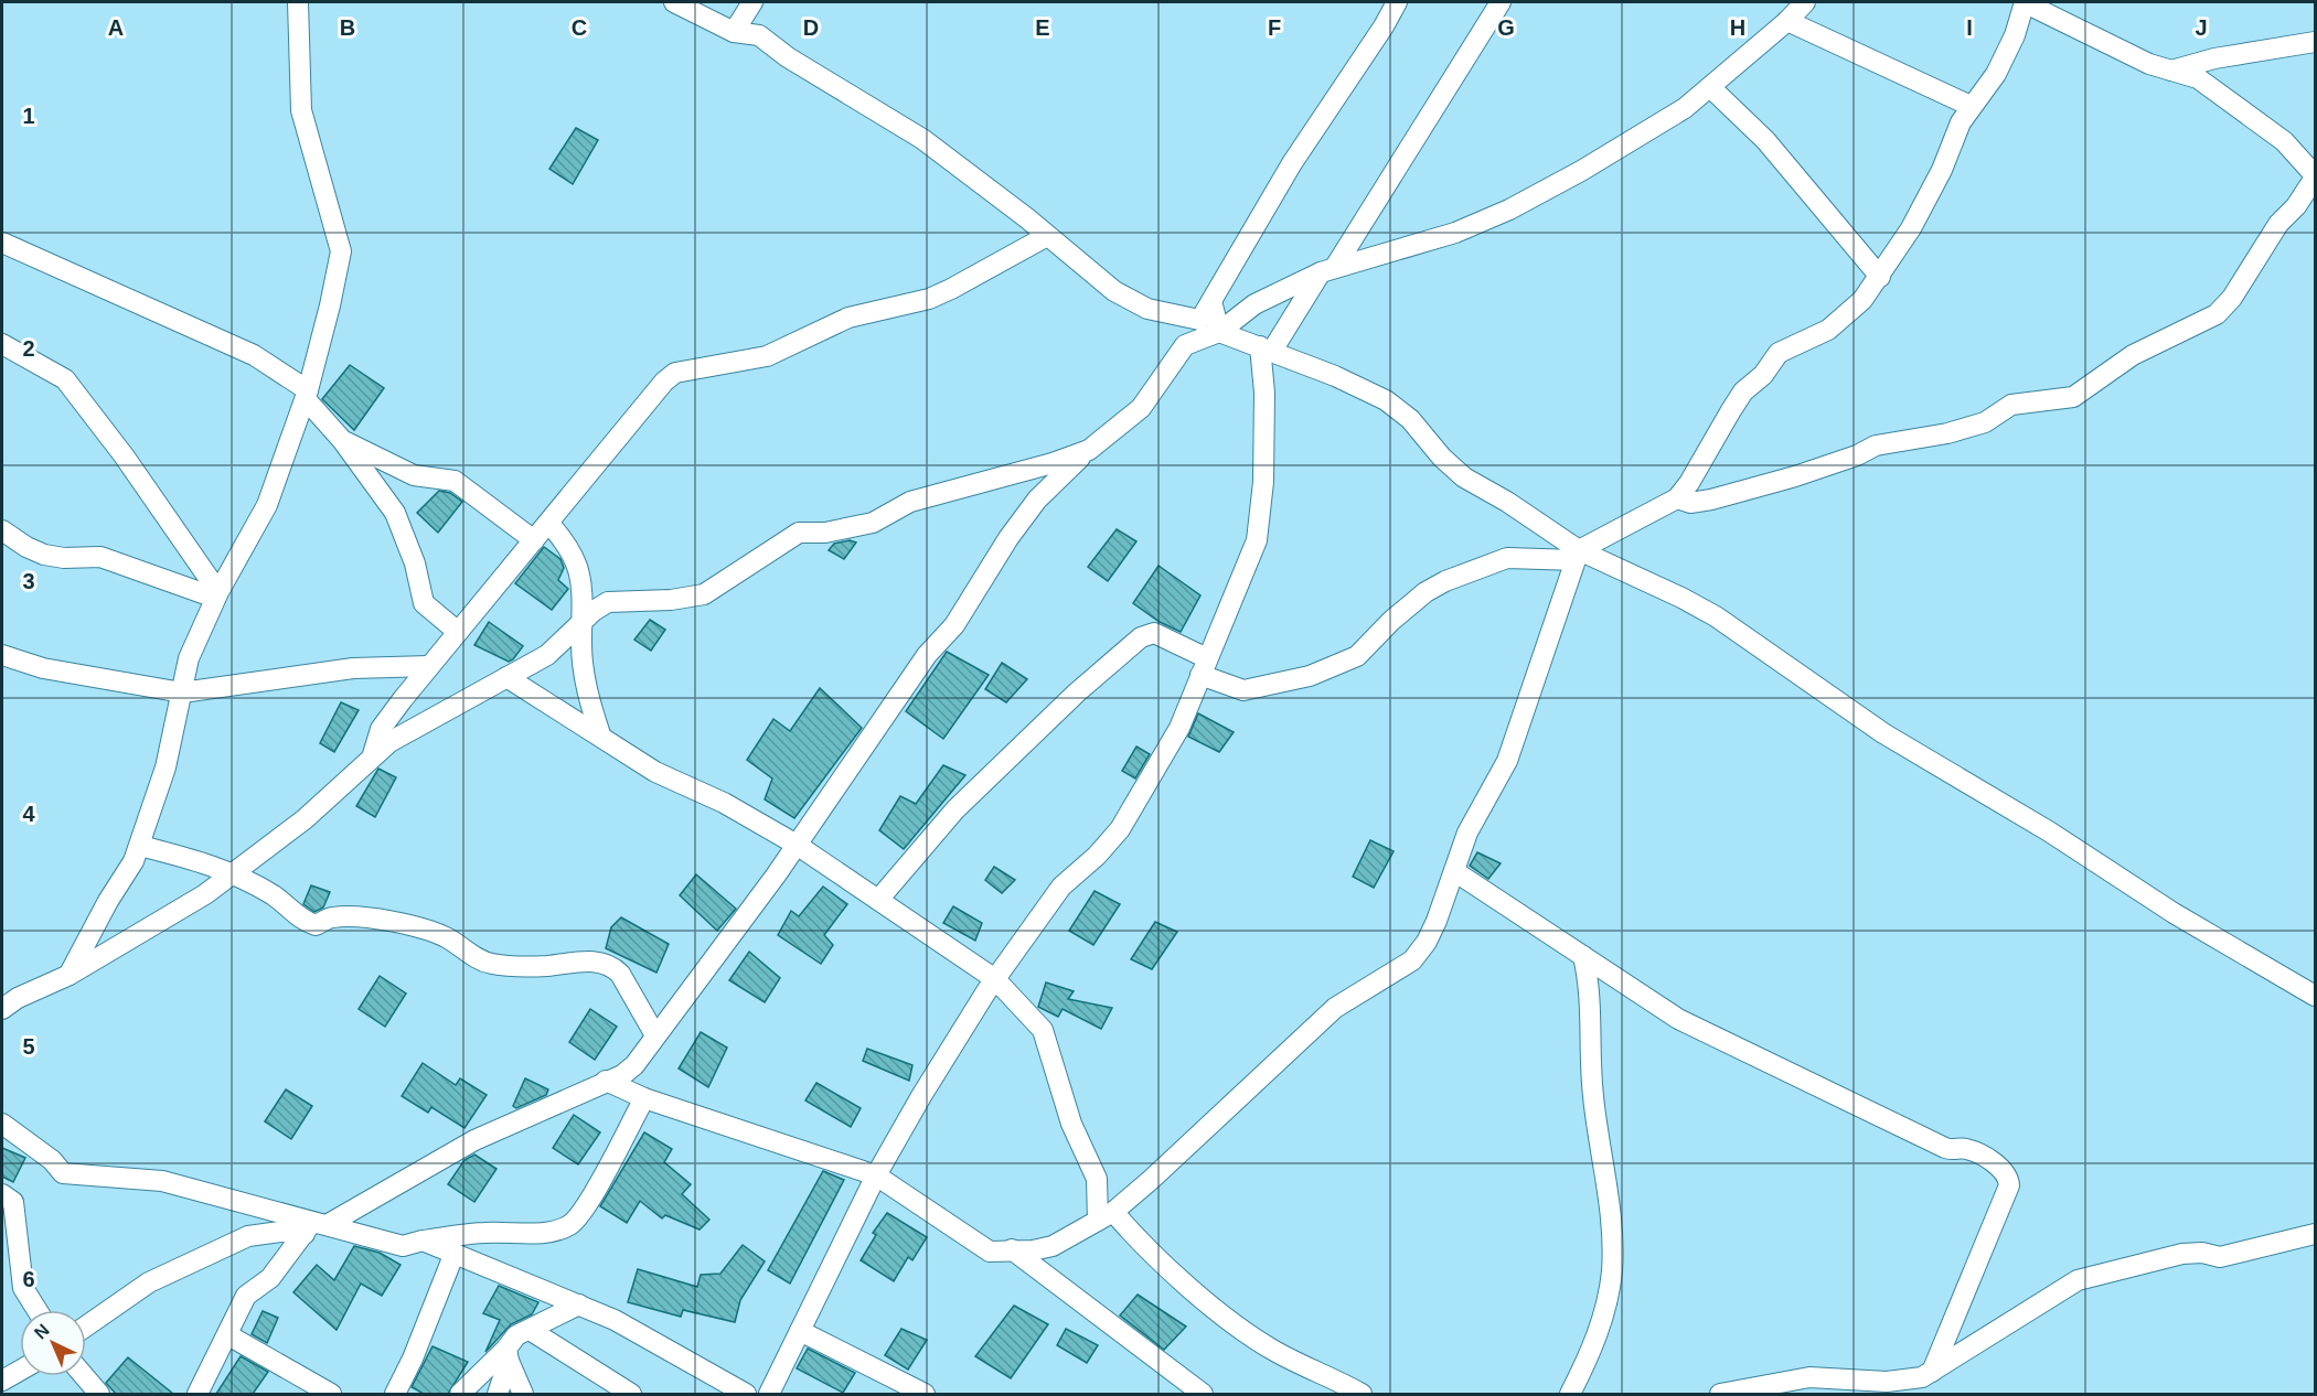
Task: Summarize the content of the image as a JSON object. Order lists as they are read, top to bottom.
{
  "north": "top left",
  "grid": {
    "columns": [
      "A",
      "B",
      "C",
      "D",
      "E",
      "F",
      "G",
      "H",
      "I",
      "J"
    ],
    "rows": [
      "1",
      "2",
      "3",
      "4",
      "5",
      "6"
    ]
  }
}
